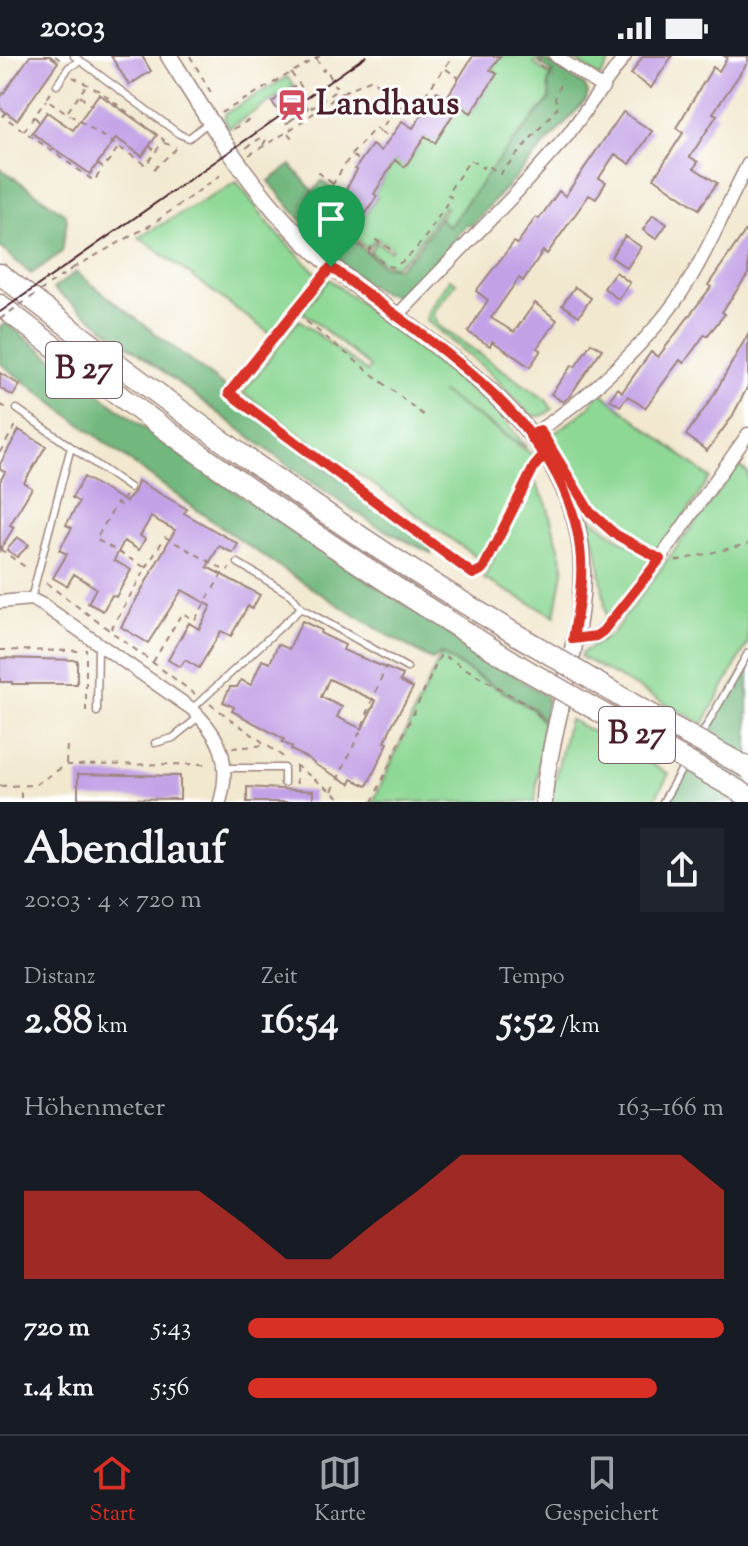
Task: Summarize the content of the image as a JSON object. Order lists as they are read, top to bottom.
{
  "streets": {
    "highway": ["B 27"]
  },
  "places": {
    "station": ["Landhaus"]
  },
  "page": {
    "status": "20:03",
    "heading": ["Abendlauf", "20:03 · 4 × 720 m"],
    "stats": [
      ["Distanz", "2.88 km"],
      ["Zeit", "16:54"],
      ["Tempo", "5:52 /km"]
    ],
    "chart": ["Höhenmeter", "163–166 m"],
    "list": [
      {
        "name": "720 m",
        "note": "5:43"
      },
      {
        "name": "1.4 km",
        "note": "5:56"
      }
    ],
    "tabs": ["Start", "Karte", "Gespeichert"]
  }
}
